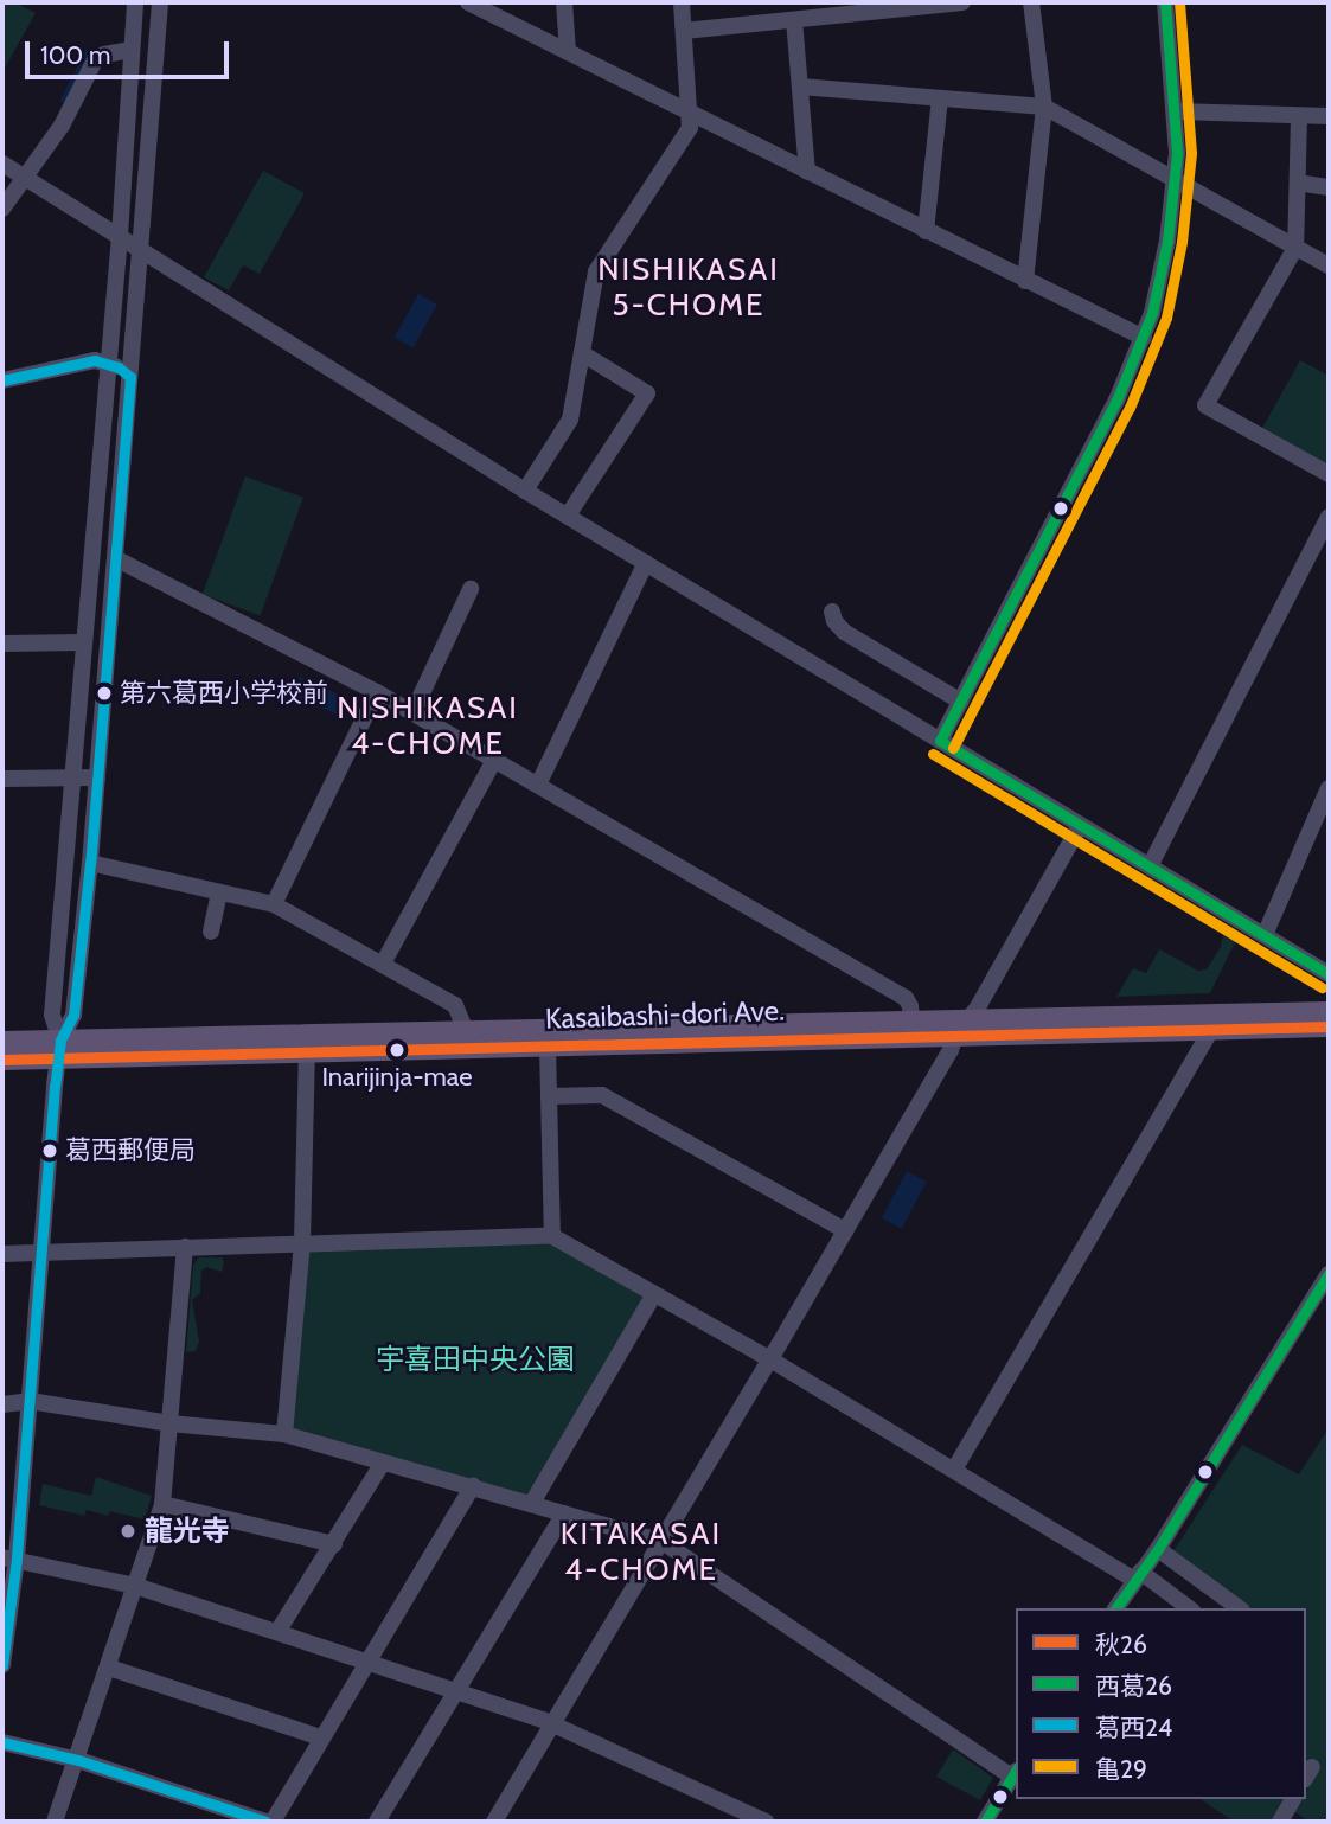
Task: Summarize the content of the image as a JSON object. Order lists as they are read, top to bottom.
{
  "streets": {
    "main road": ["Kasaibashi-dori Ave."]
  },
  "districts": ["NISHIKASAI 5-CHOME", "NISHIKASAI 4-CHOME", "KITAKASAI 4-CHOME"],
  "parks": ["宇喜田中央公園"],
  "places": [
    "第六葛西小学校前",
    "Inarijinja-mae",
    "葛西郵便局",
    "龍光寺"
  ],
  "lines": [
    "transit line 西葛26",
    "transit line 亀29",
    "transit line 葛西24",
    "transit line 秋26"
  ],
  "legend": [
    "秋26",
    "西葛26",
    "葛西24",
    "亀29"
  ],
  "scale_bar": "100 m"
}
